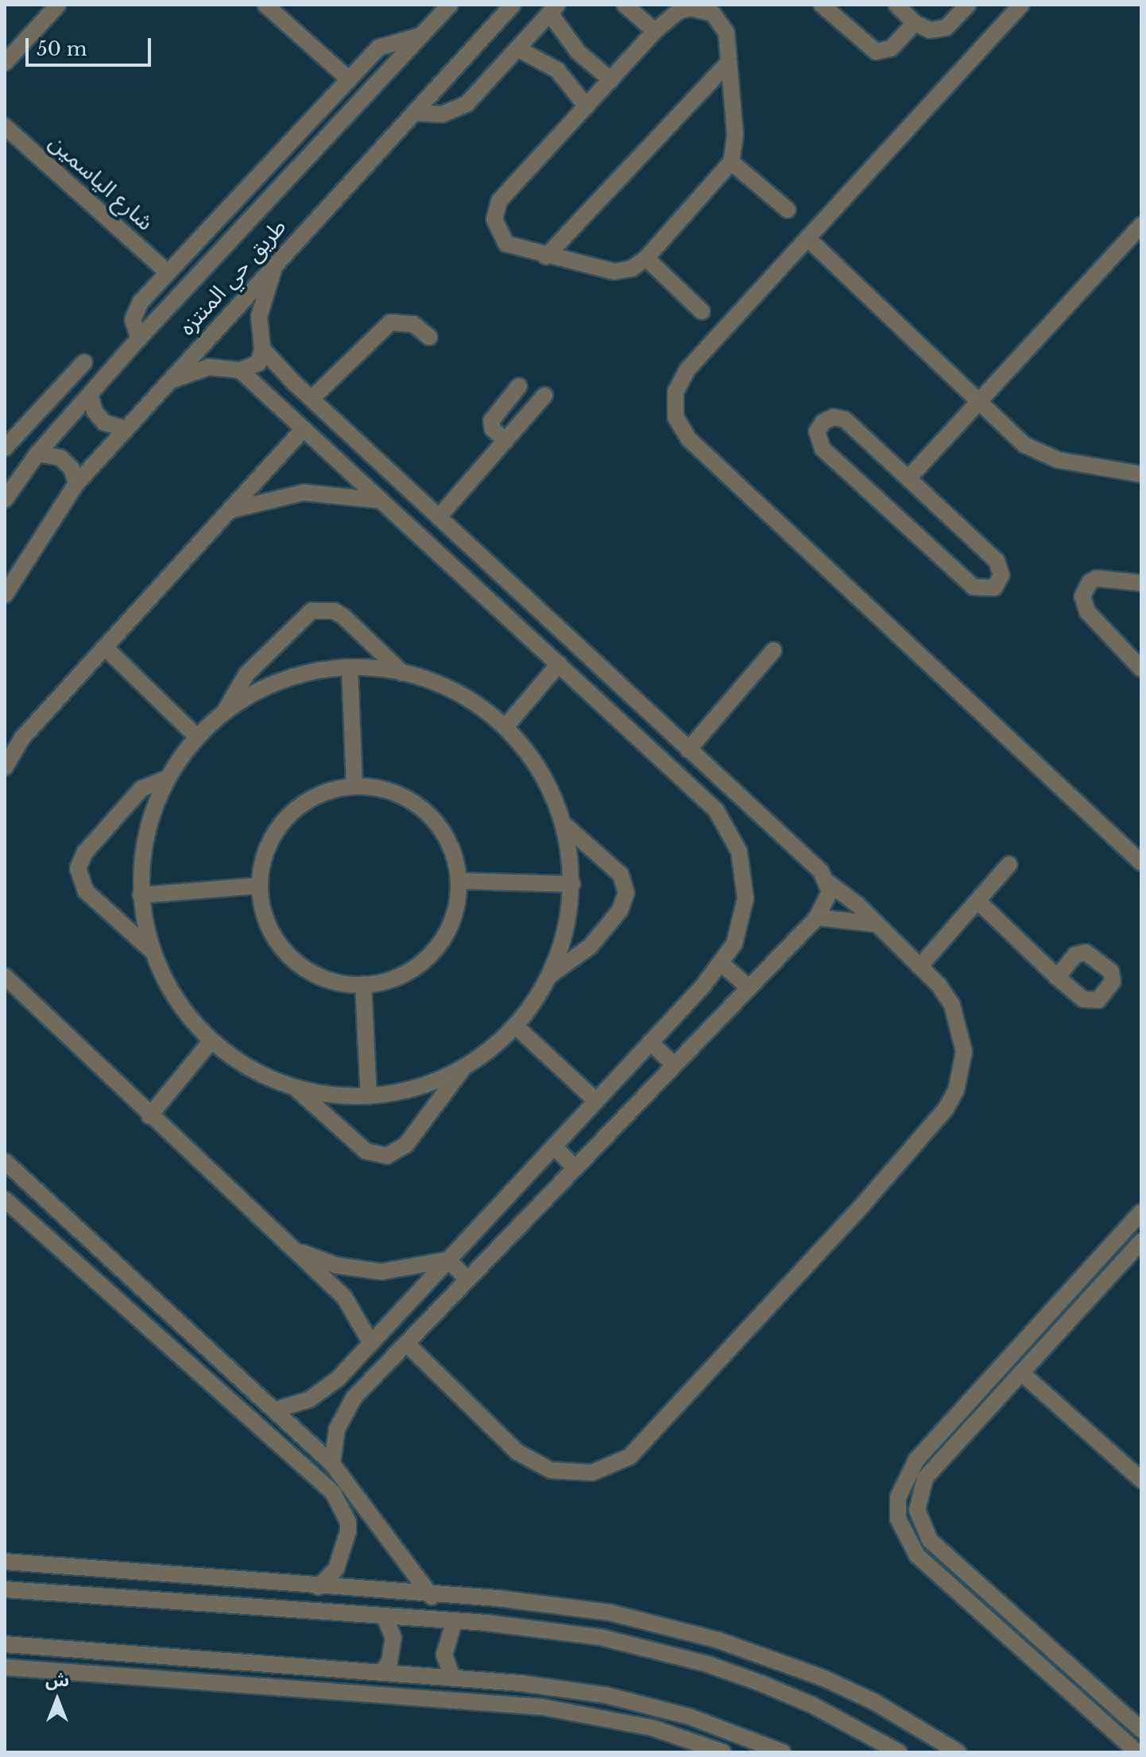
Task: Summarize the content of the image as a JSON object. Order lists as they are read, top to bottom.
{
  "streets": {
    "street": ["شارع الياسمين", "طريق حي المنتزه"]
  },
  "scale_bar": "50 m",
  "north": "top"
}
